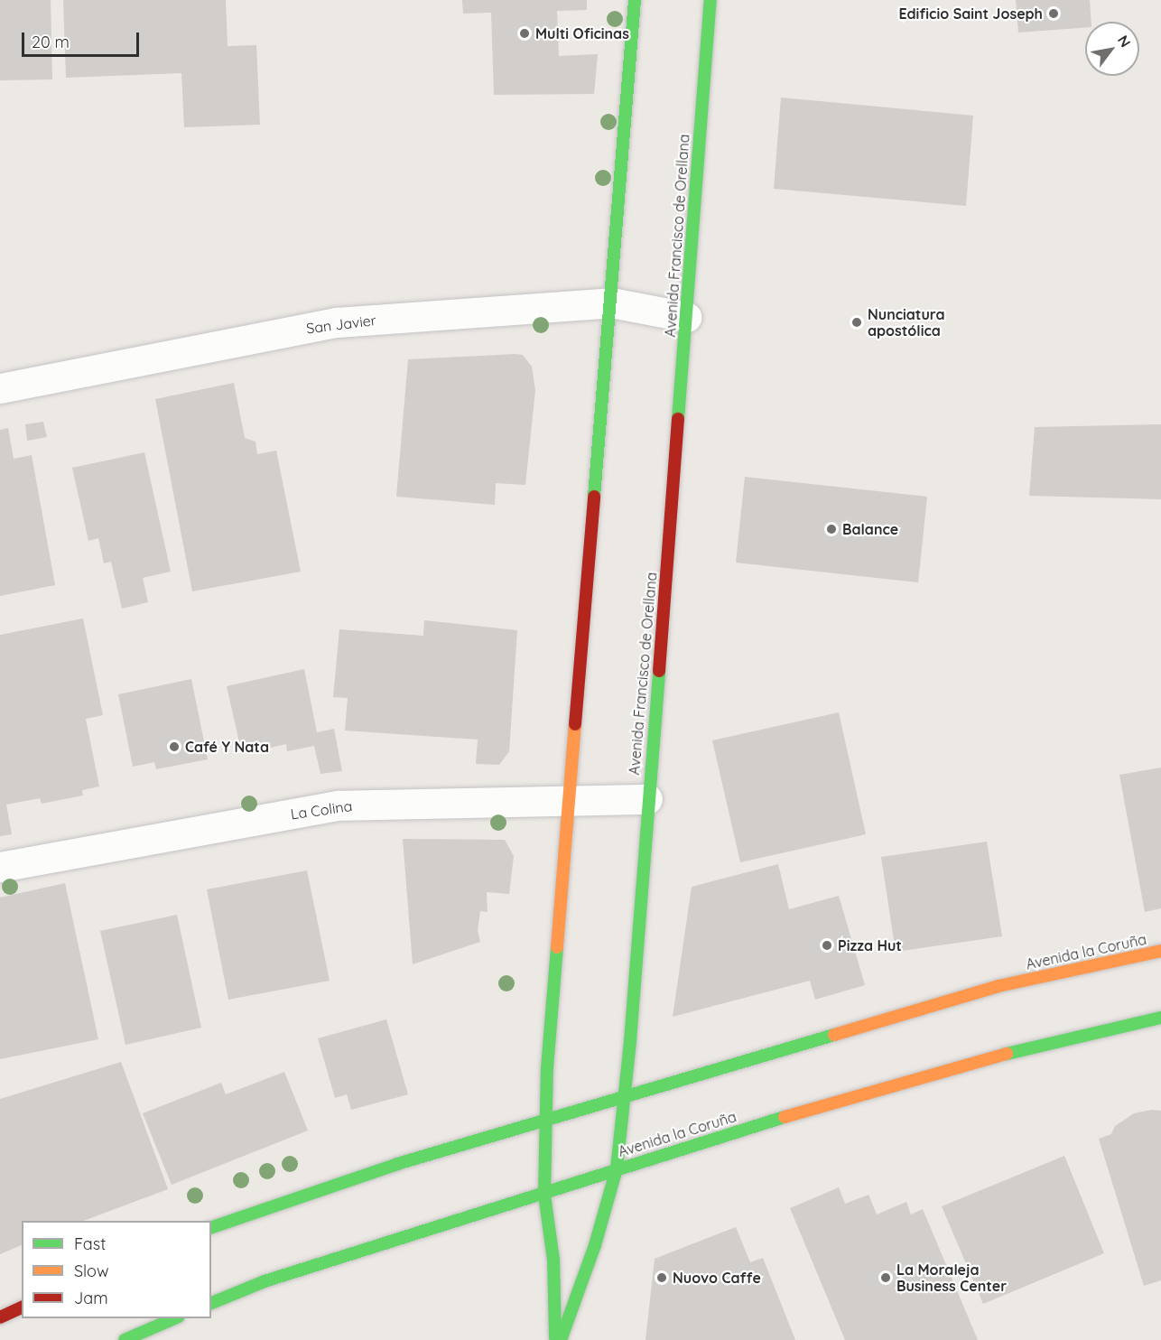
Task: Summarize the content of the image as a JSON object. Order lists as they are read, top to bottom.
{
  "streets": {
    "main road": ["Avenida Francisco de Orellana", "Avenida la Coruña"],
    "street": ["San Javier", "La Colina"]
  },
  "crossings": [
    ["Avenida Francisco de Orellana", "San Javier"],
    ["Avenida Francisco de Orellana", "La Colina"],
    ["Avenida Francisco de Orellana", "Avenida la Coruña"]
  ],
  "places": [
    "Edificio Saint Joseph",
    "Multi Oficinas",
    "Nunciatura apostólica",
    "Balance",
    "Café Y Nata",
    "Pizza Hut",
    "Nuovo Caffe",
    "La Moraleja Business Center"
  ],
  "legend": ["Fast", "Slow", "Jam"],
  "scale_bar": "20 m",
  "north": "top right"
}
